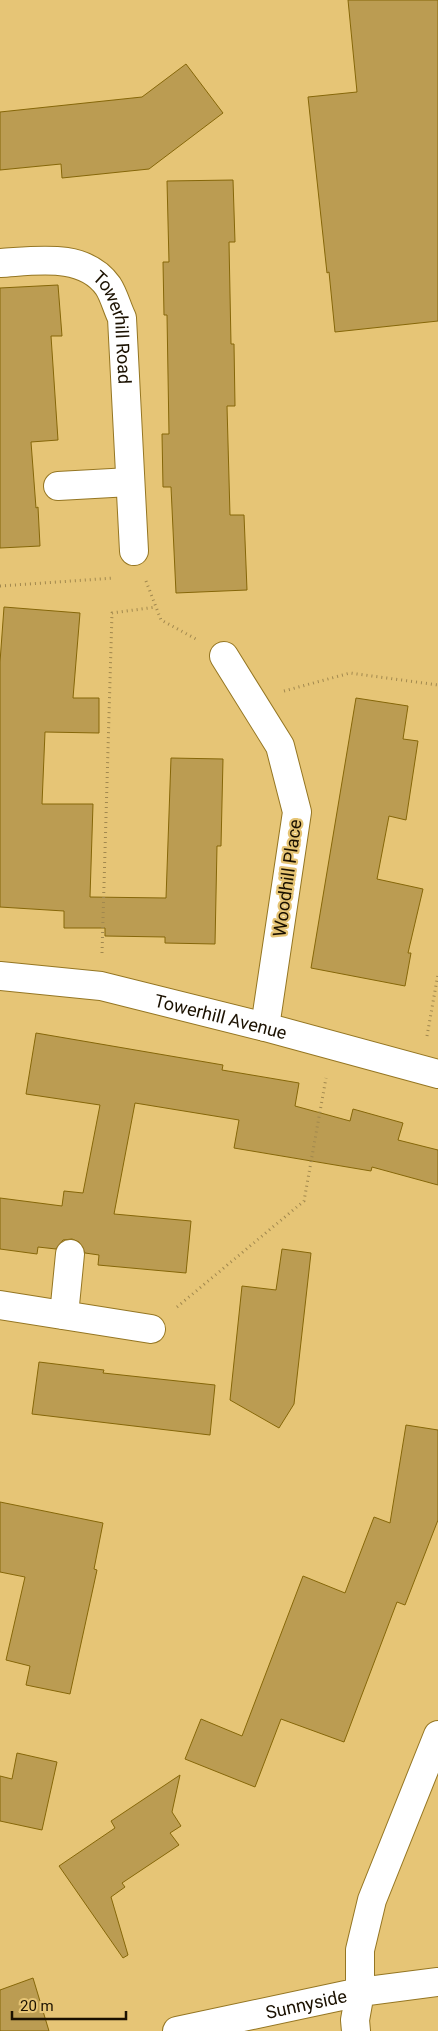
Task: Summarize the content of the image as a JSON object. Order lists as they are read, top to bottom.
{
  "streets": {
    "street": [
      "Towerhill Road",
      "Woodhill Place",
      "Towerhill Avenue",
      "Sunnyside"
    ]
  },
  "crossings": [
    ["Woodhill Place", "Towerhill Avenue"]
  ],
  "scale_bar": "20 m"
}
